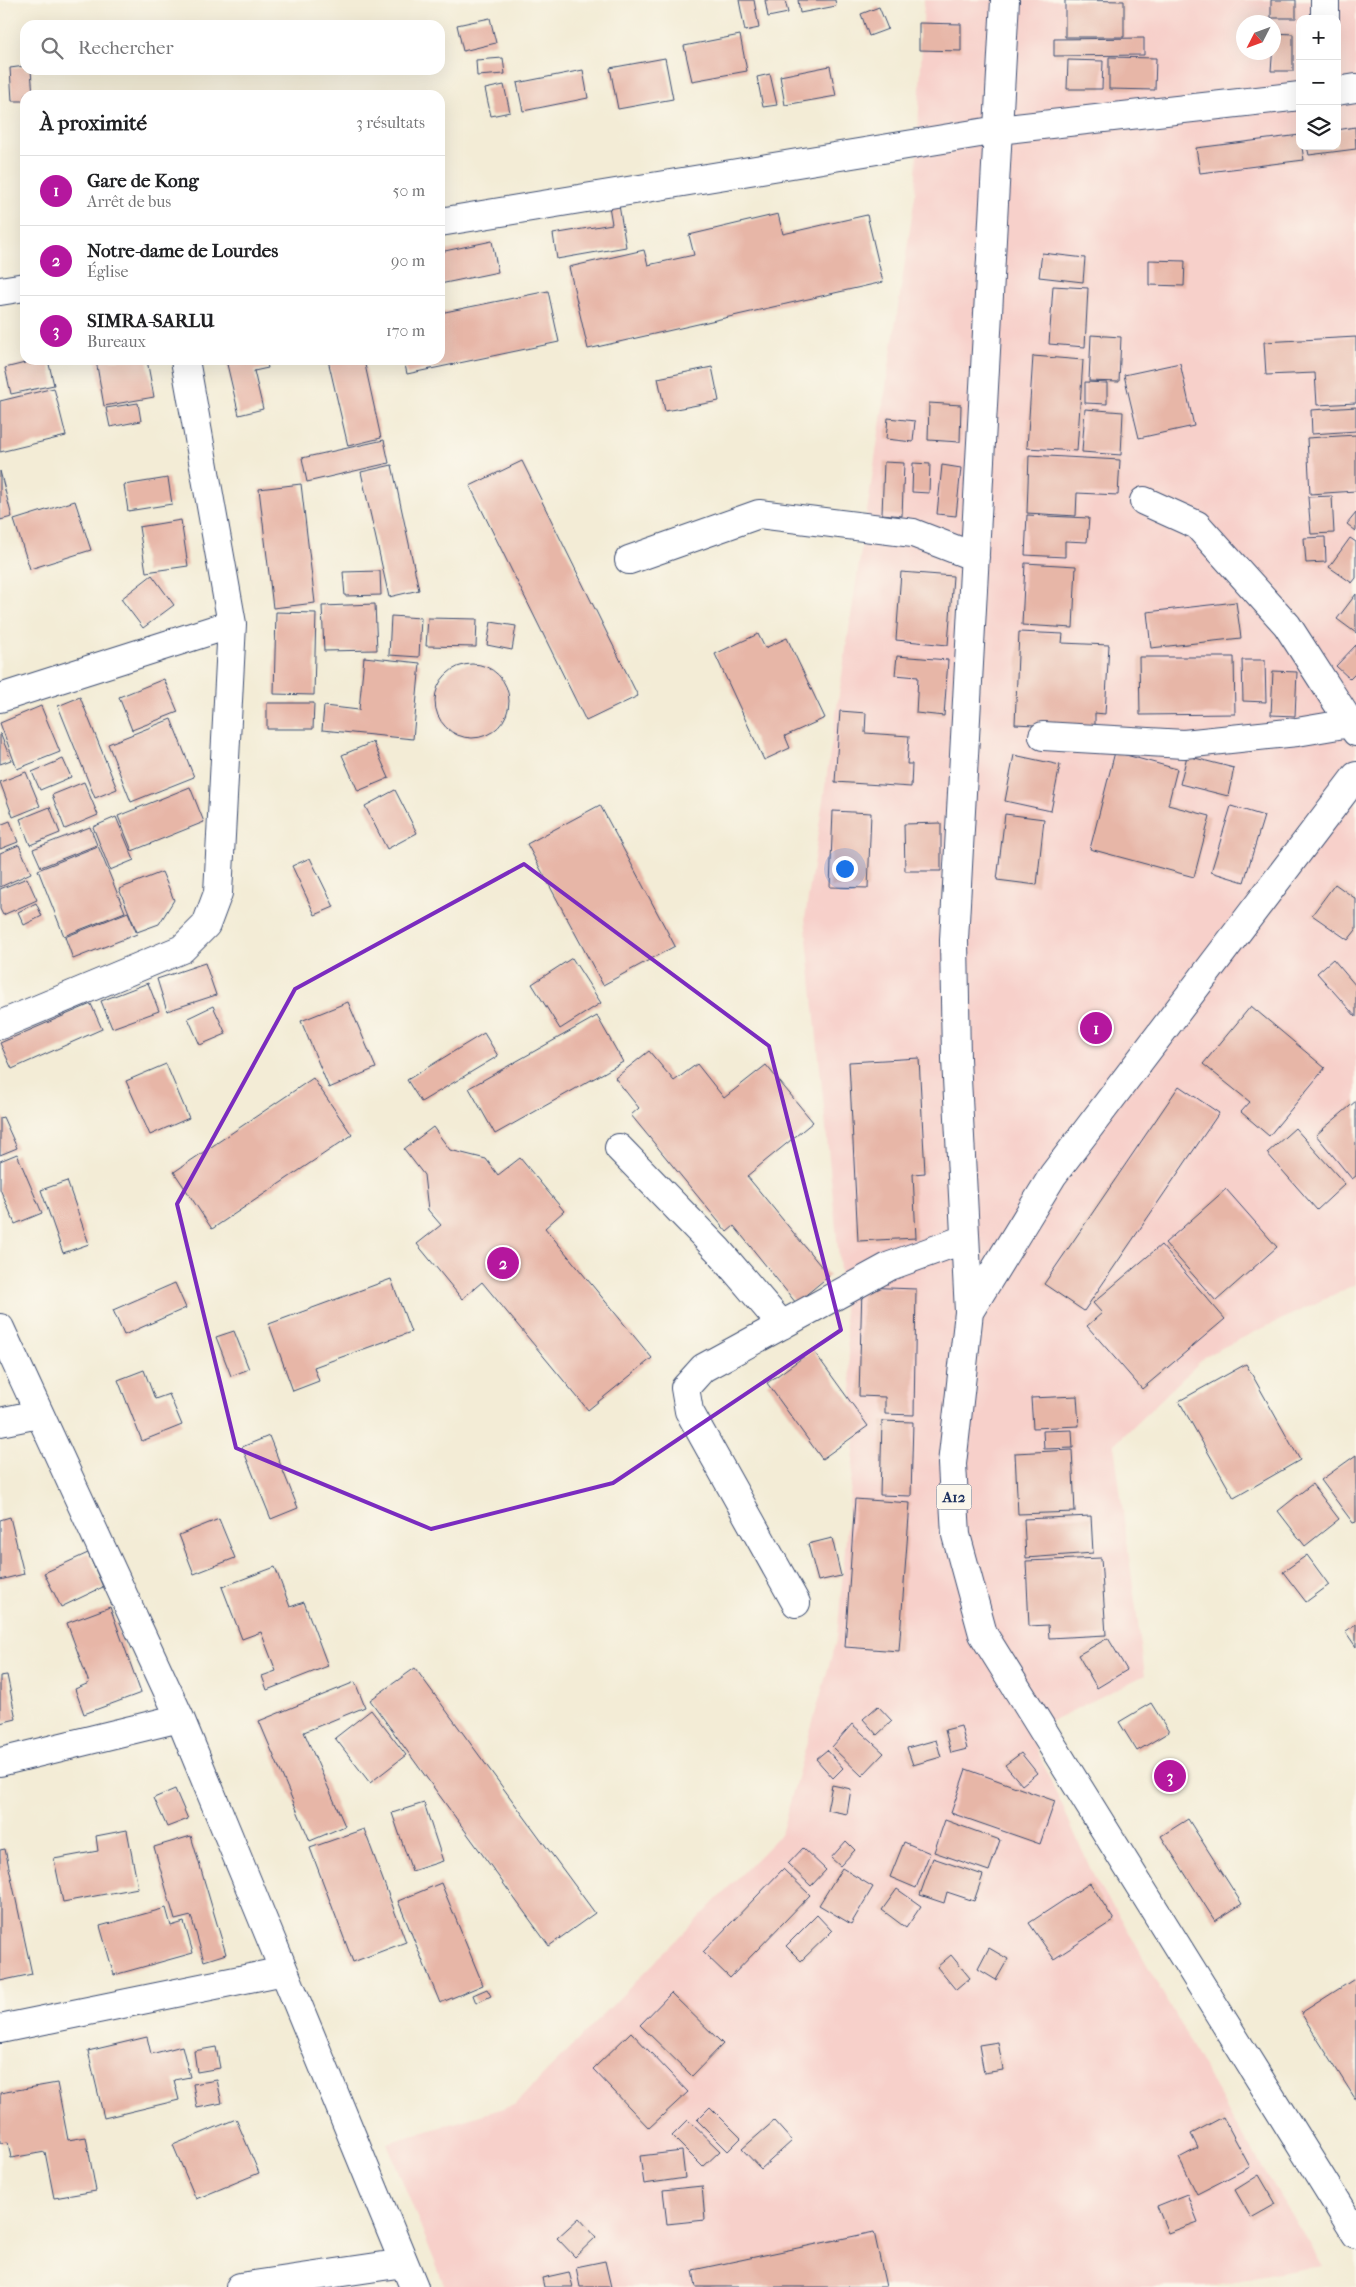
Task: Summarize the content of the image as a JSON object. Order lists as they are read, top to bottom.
{
  "streets": {
    "street": ["A12"]
  },
  "north": "bottom left",
  "page": {
    "map_buttons": ["+", "−"],
    "search": "Rechercher",
    "heading": ["À proximité", "3 résultats"],
    "list": [
      {
        "mark": "1",
        "name": "Gare de Kong",
        "note": "Arrêt de bus",
        "value": "50 m"
      },
      {
        "mark": "2",
        "name": "Notre-dame de Lourdes",
        "note": "Église",
        "value": "90 m"
      },
      {
        "mark": "3",
        "name": "SIMRA-SARLU",
        "note": "Bureaux",
        "value": "170 m"
      }
    ],
    "pins": ["1", "2", "3"]
  }
}
